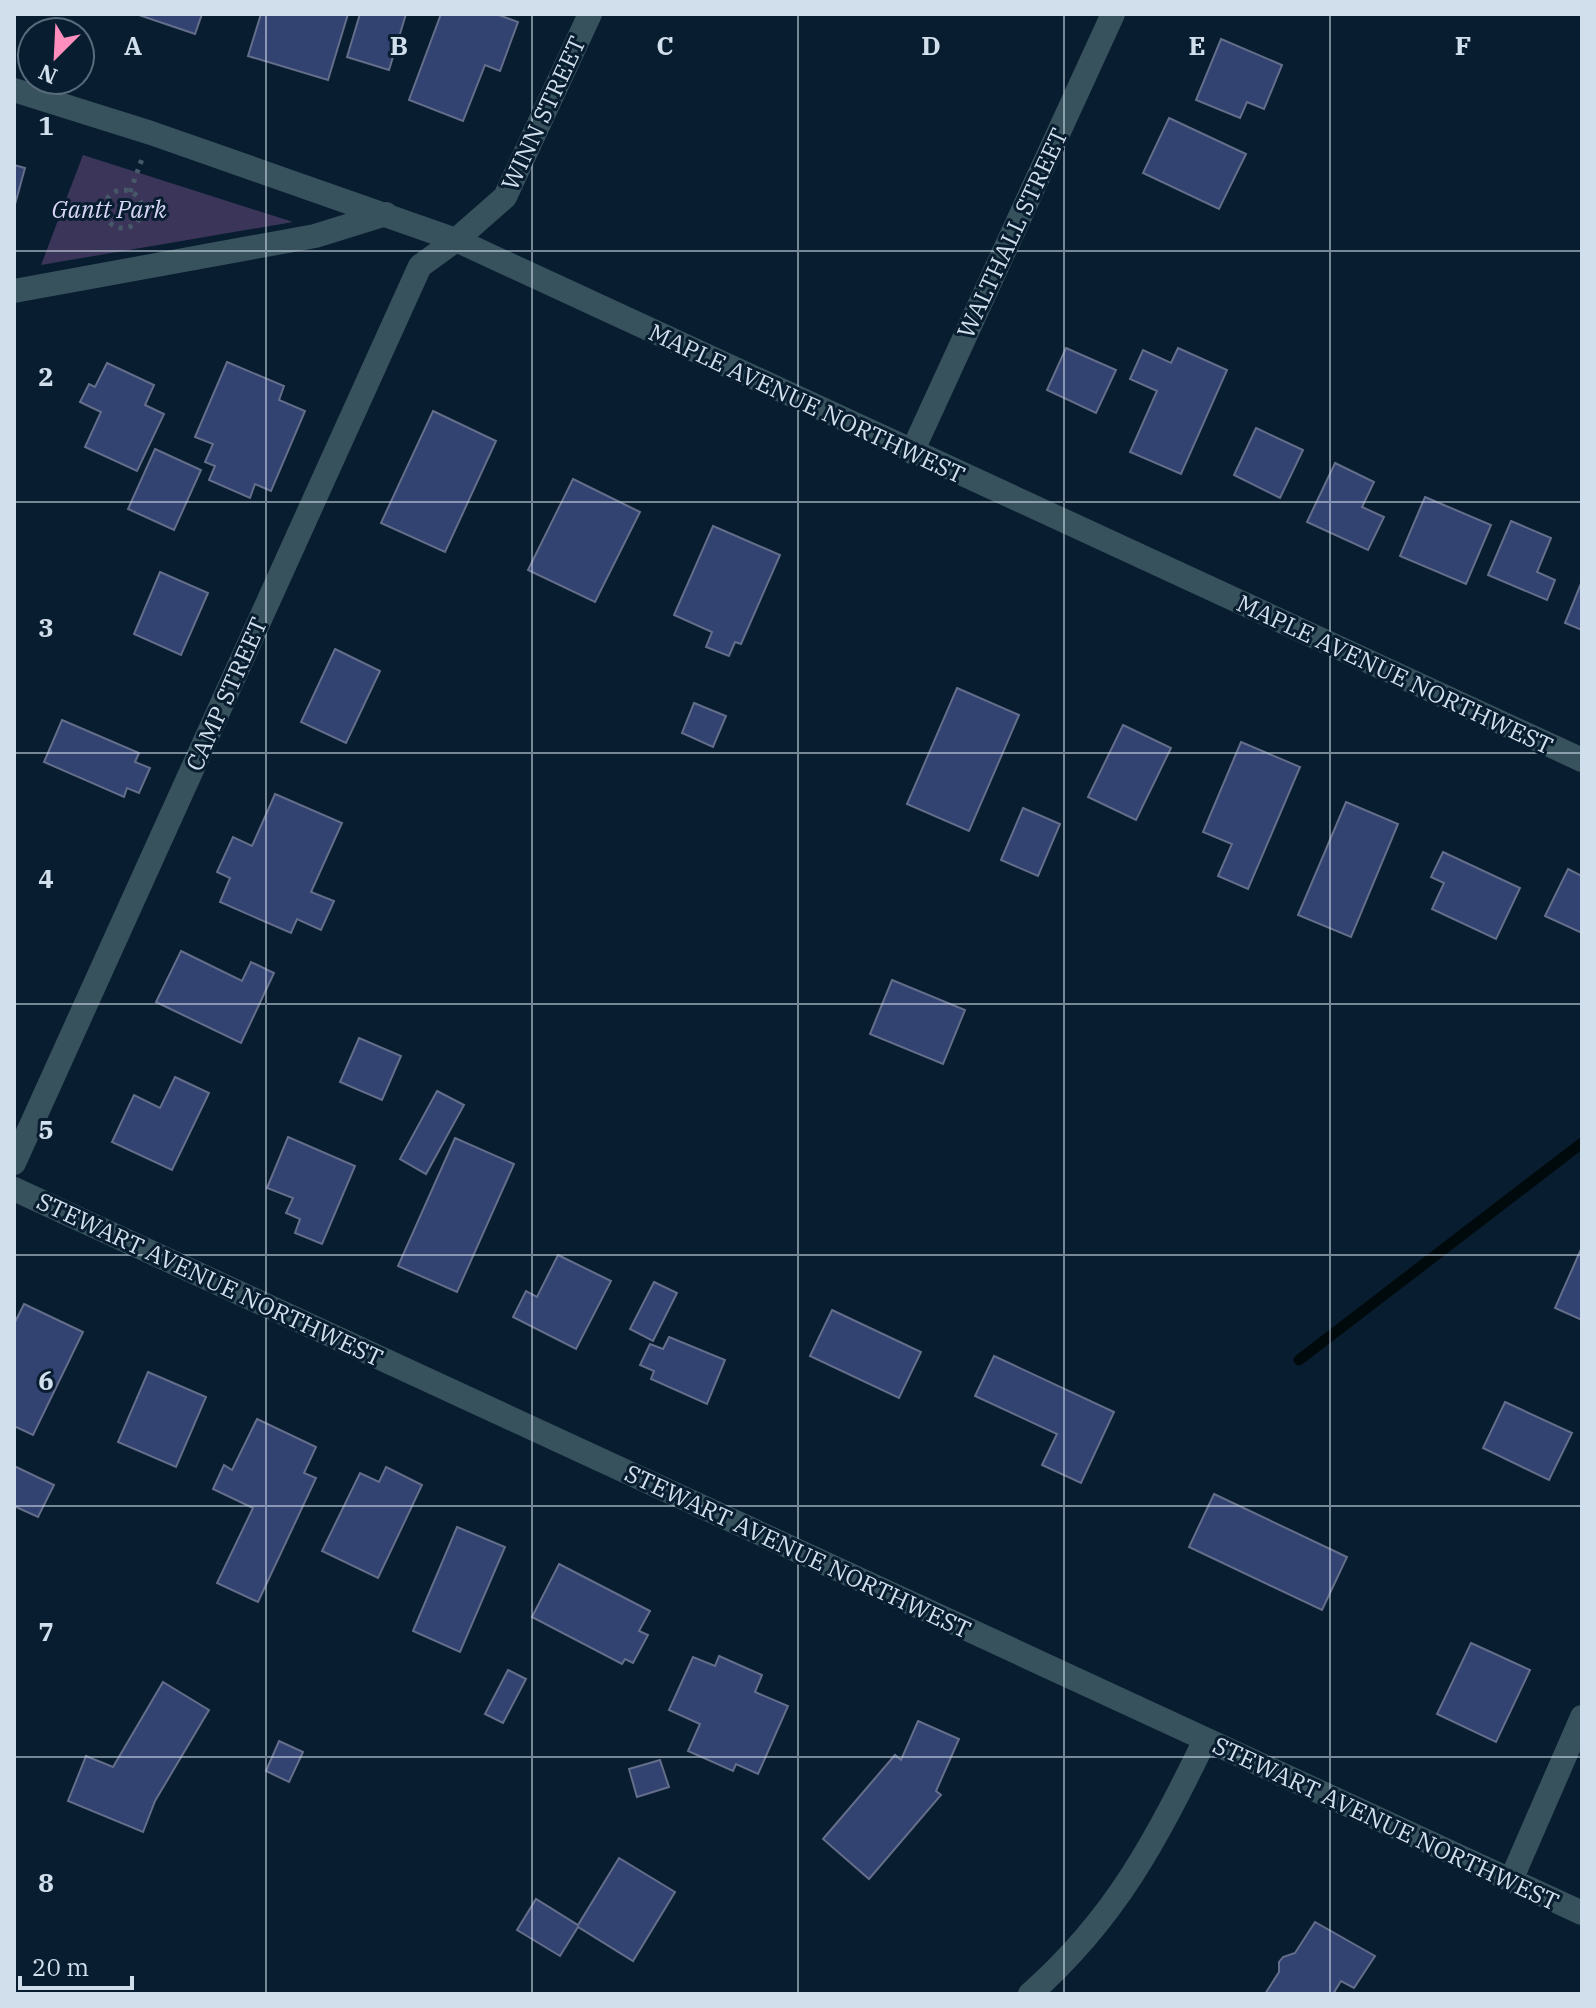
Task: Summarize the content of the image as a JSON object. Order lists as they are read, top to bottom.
{
  "streets": {
    "street": [
      "WINN STREET",
      "WALTHALL STREET",
      "MAPLE AVENUE NORTHWEST",
      "CAMP STREET",
      "STEWART AVENUE NORTHWEST"
    ]
  },
  "crossings": [
    ["WINN STREET", "MAPLE AVENUE NORTHWEST"],
    ["WINN STREET", "CAMP STREET"],
    ["WALTHALL STREET", "MAPLE AVENUE NORTHWEST"],
    ["MAPLE AVENUE NORTHWEST", "CAMP STREET"]
  ],
  "parks": ["Gantt Park"],
  "scale_bar": "20 m",
  "north": "bottom left",
  "grid": {
    "columns": [
      "A",
      "B",
      "C",
      "D",
      "E",
      "F"
    ],
    "rows": [
      "1",
      "2",
      "3",
      "4",
      "5",
      "6",
      "7",
      "8"
    ]
  }
}
